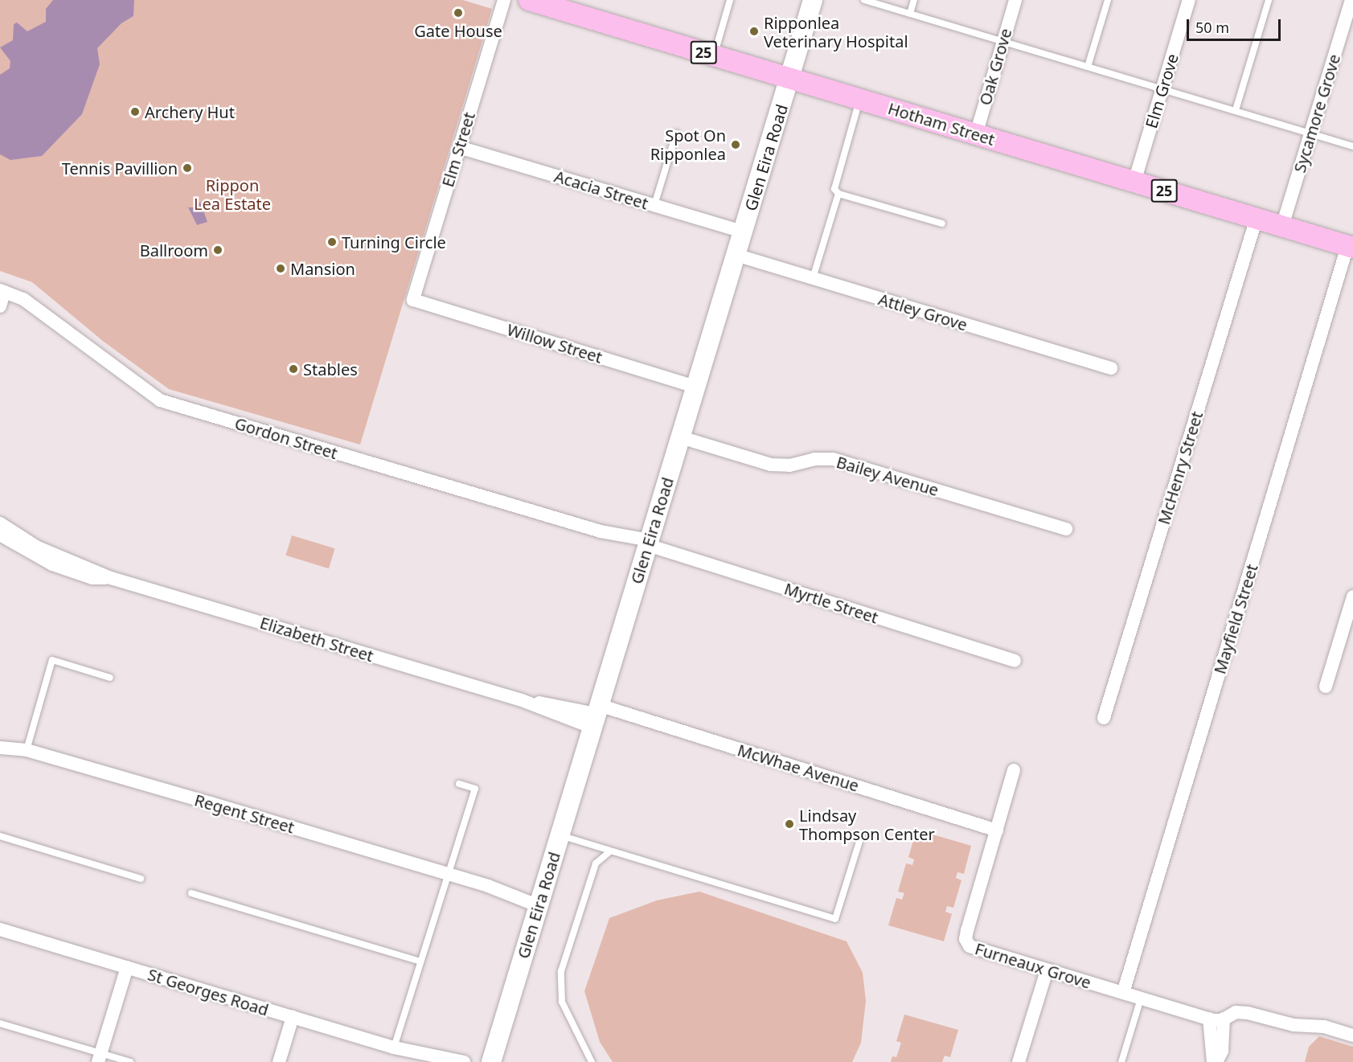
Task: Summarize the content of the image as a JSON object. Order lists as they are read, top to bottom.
{
  "streets": {
    "main road": ["25", "Hotham Street", "Glen Eira Road"],
    "street": [
      "Oak Grove",
      "Elm Grove",
      "Sycamore Grove",
      "Elm Street",
      "Acacia Street",
      "Attley Grove",
      "Willow Street",
      "Gordon Street",
      "McHenry Street",
      "Bailey Avenue",
      "Myrtle Street",
      "Mayfield Street",
      "Elizabeth Street",
      "McWhae Avenue",
      "Regent Street",
      "Furneaux Grove",
      "St Georges Road"
    ]
  },
  "crossings": [
    ["Oak Grove", "Hotham Street"],
    ["Elm Grove", "Hotham Street"],
    ["Sycamore Grove", "Hotham Street"],
    ["Hotham Street", "Glen Eira Road"],
    ["Hotham Street", "McHenry Street"],
    ["Hotham Street", "Mayfield Street"],
    ["Elm Street", "Acacia Street"],
    ["Elm Street", "Willow Street"],
    ["Glen Eira Road", "Acacia Street"],
    ["Glen Eira Road", "Attley Grove"],
    ["Glen Eira Road", "Willow Street"],
    ["Glen Eira Road", "Gordon Street"],
    ["Glen Eira Road", "Bailey Avenue"],
    ["Glen Eira Road", "Myrtle Street"],
    ["Glen Eira Road", "Elizabeth Street"],
    ["Glen Eira Road", "McWhae Avenue"],
    ["Glen Eira Road", "Regent Street"],
    ["Gordon Street", "Myrtle Street"],
    ["Mayfield Street", "Furneaux Grove"],
    ["Elizabeth Street", "McWhae Avenue"],
    ["McWhae Avenue", "Furneaux Grove"]
  ],
  "parks": ["Rippon Lea Estate"],
  "places": [
    "Gate House",
    "Ripponlea Veterinary Hospital",
    "Archery Hut",
    "Spot On Ripponlea",
    "Tennis Pavillion",
    "Turning Circle",
    "Ballroom",
    "Mansion",
    "Stables",
    "Lindsay Thompson Center"
  ],
  "scale_bar": "50 m"
}
